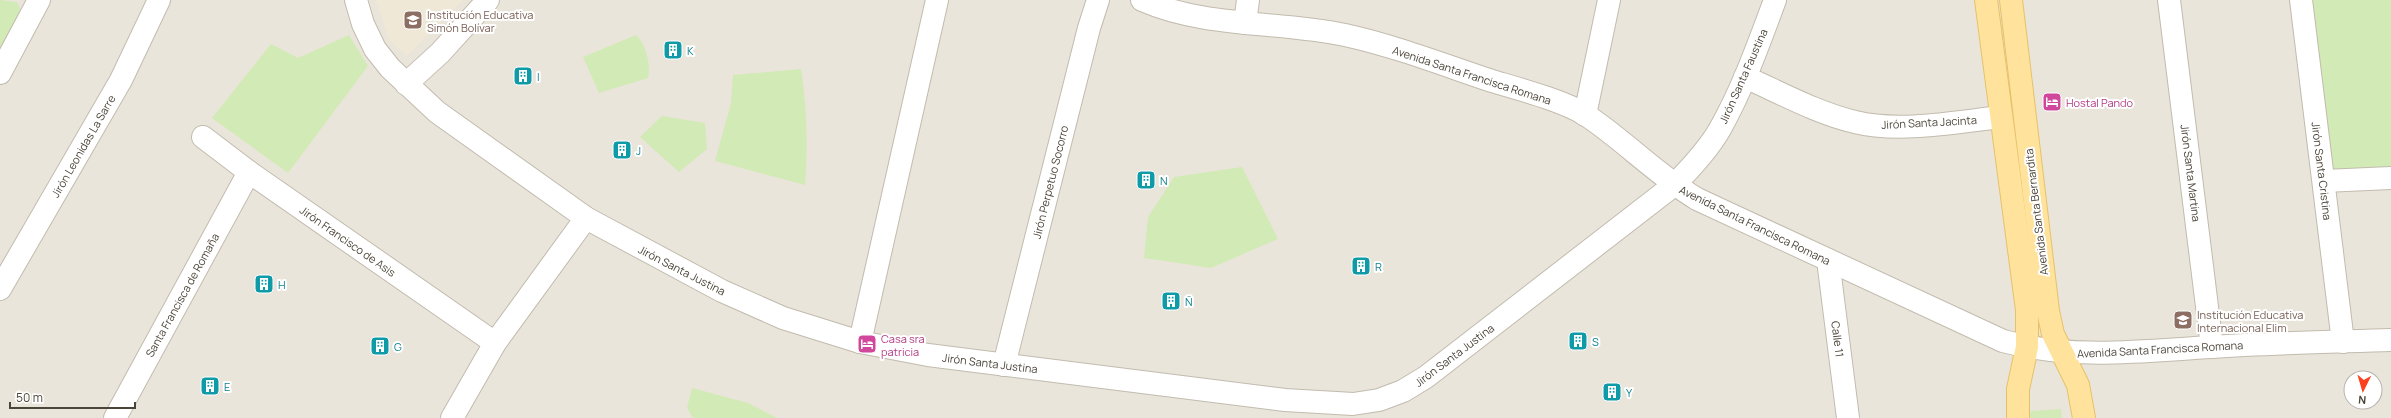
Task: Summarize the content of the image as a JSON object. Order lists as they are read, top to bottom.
{
  "streets": {
    "main road": ["Avenida Santa Bernardita"],
    "street": [
      "Avenida Santa Francisca Romana",
      "Jirón Santa Faustina",
      "Jirón Santa Jacinta",
      "Jirón Leonidas La Sarre",
      "Jirón Santa Cristina",
      "Jirón Santa Martina",
      "Jirón Perpetuo Socorro",
      "Jirón Francisco de Asis",
      "Jirón Santa Justina",
      "Santa Francisca de Romaña",
      "Calle 11"
    ]
  },
  "crossings": [
    ["Avenida Santa Francisca Romana", "Jirón Santa Faustina"],
    ["Avenida Santa Francisca Romana", "Jirón Santa Cristina"],
    ["Avenida Santa Francisca Romana", "Jirón Santa Martina"],
    ["Avenida Santa Francisca Romana", "Avenida Santa Bernardita"],
    ["Avenida Santa Francisca Romana", "Jirón Santa Justina"],
    ["Avenida Santa Francisca Romana", "Calle 11"],
    ["Jirón Santa Faustina", "Jirón Santa Jacinta"],
    ["Jirón Santa Faustina", "Jirón Santa Justina"],
    ["Jirón Santa Jacinta", "Avenida Santa Bernardita"],
    ["Jirón Perpetuo Socorro", "Jirón Santa Justina"],
    ["Jirón Francisco de Asis", "Santa Francisca de Romaña"]
  ],
  "places": {
    "school or university": ["Institución Educativa Simón Bolívar", "Institución Educativa Internacional Elim"],
    "building": [
      "K",
      "I",
      "J",
      "N",
      "R",
      "H",
      "Ñ",
      "S",
      "G",
      "E",
      "Y"
    ],
    "hotel": ["Hostal Pando", "Casa sra patricia"]
  },
  "scale_bar": "50 m",
  "north": "bottom"
}
